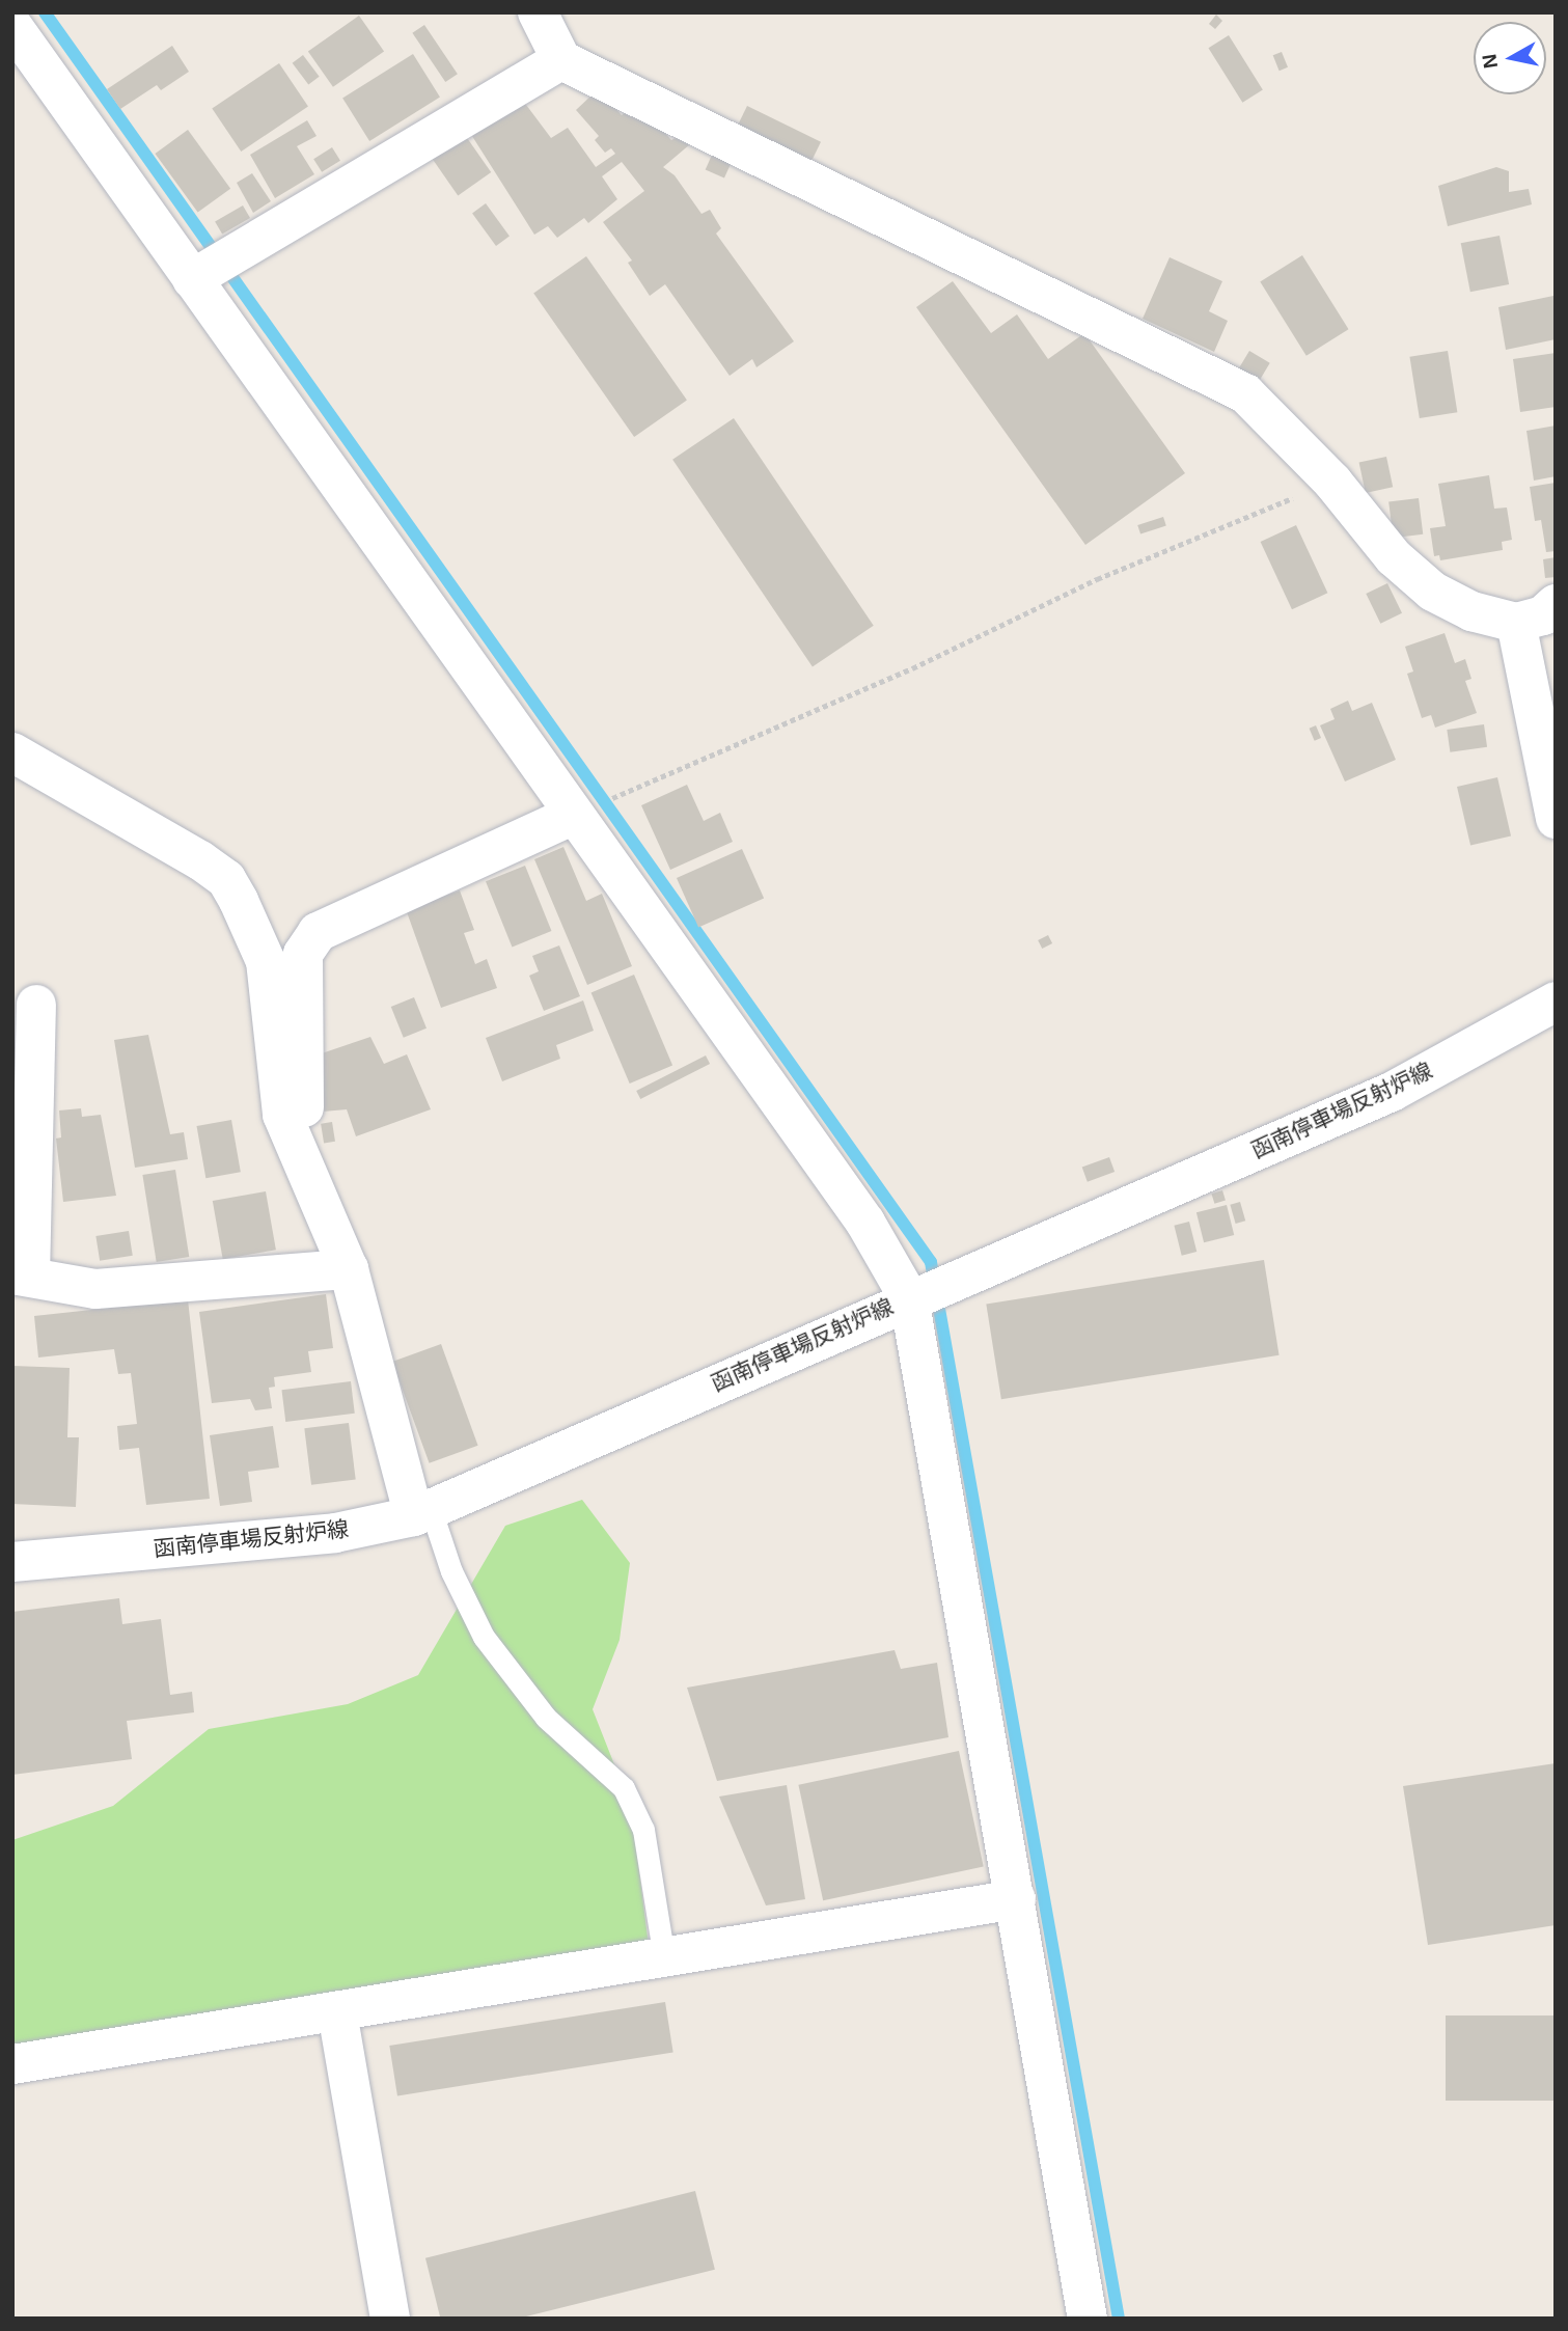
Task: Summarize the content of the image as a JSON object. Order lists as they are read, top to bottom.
{
  "streets": {
    "street": ["函南停車場反射炉線"]
  },
  "north": "left"
}
